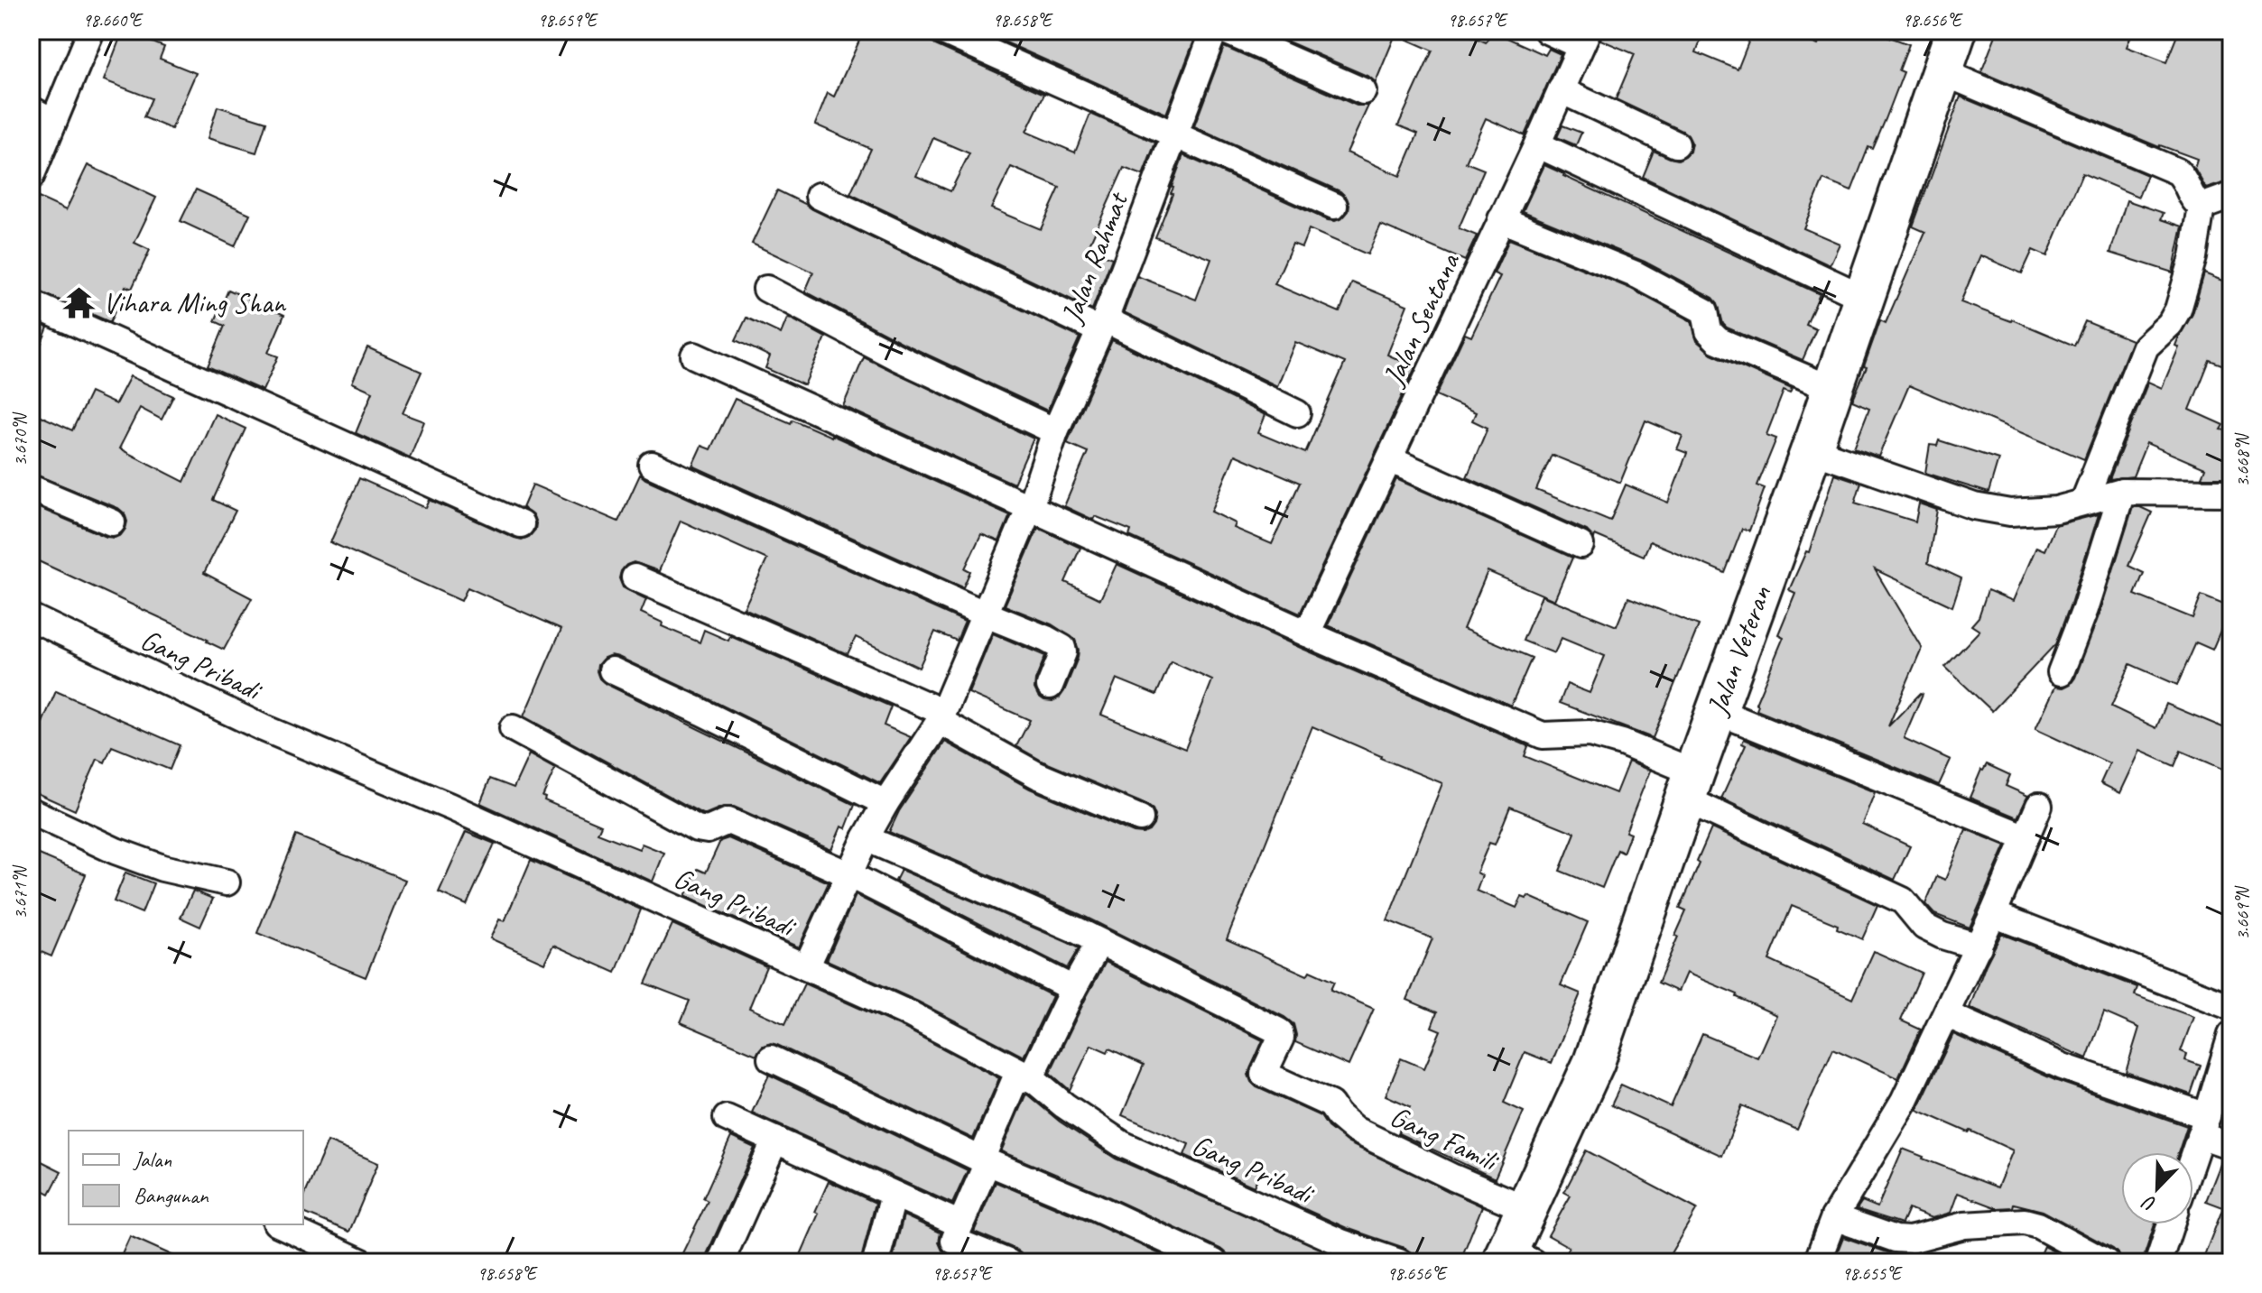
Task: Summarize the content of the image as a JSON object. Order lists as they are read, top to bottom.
{
  "streets": {
    "main road": ["Jalan Veteran"],
    "street": [
      "Jalan Rahmat",
      "Jalan Sentana",
      "Gang Pribadi",
      "Gang Famili"
    ]
  },
  "crossings": [
    ["Jalan Rahmat", "Gang Pribadi"],
    ["Jalan Veteran", "Gang Famili"]
  ],
  "places": {
    "temple": ["Vihara Ming Shan"]
  },
  "legend": ["Jalan", "Bangunan"],
  "north": "bottom left",
  "coordinates": [
    "98.660°E",
    "98.659°E",
    "98.658°E",
    "98.657°E",
    "98.656°E",
    "3.670°N",
    "3.668°N",
    "3.671°N",
    "3.669°N",
    "98.655°E"
  ]
}
